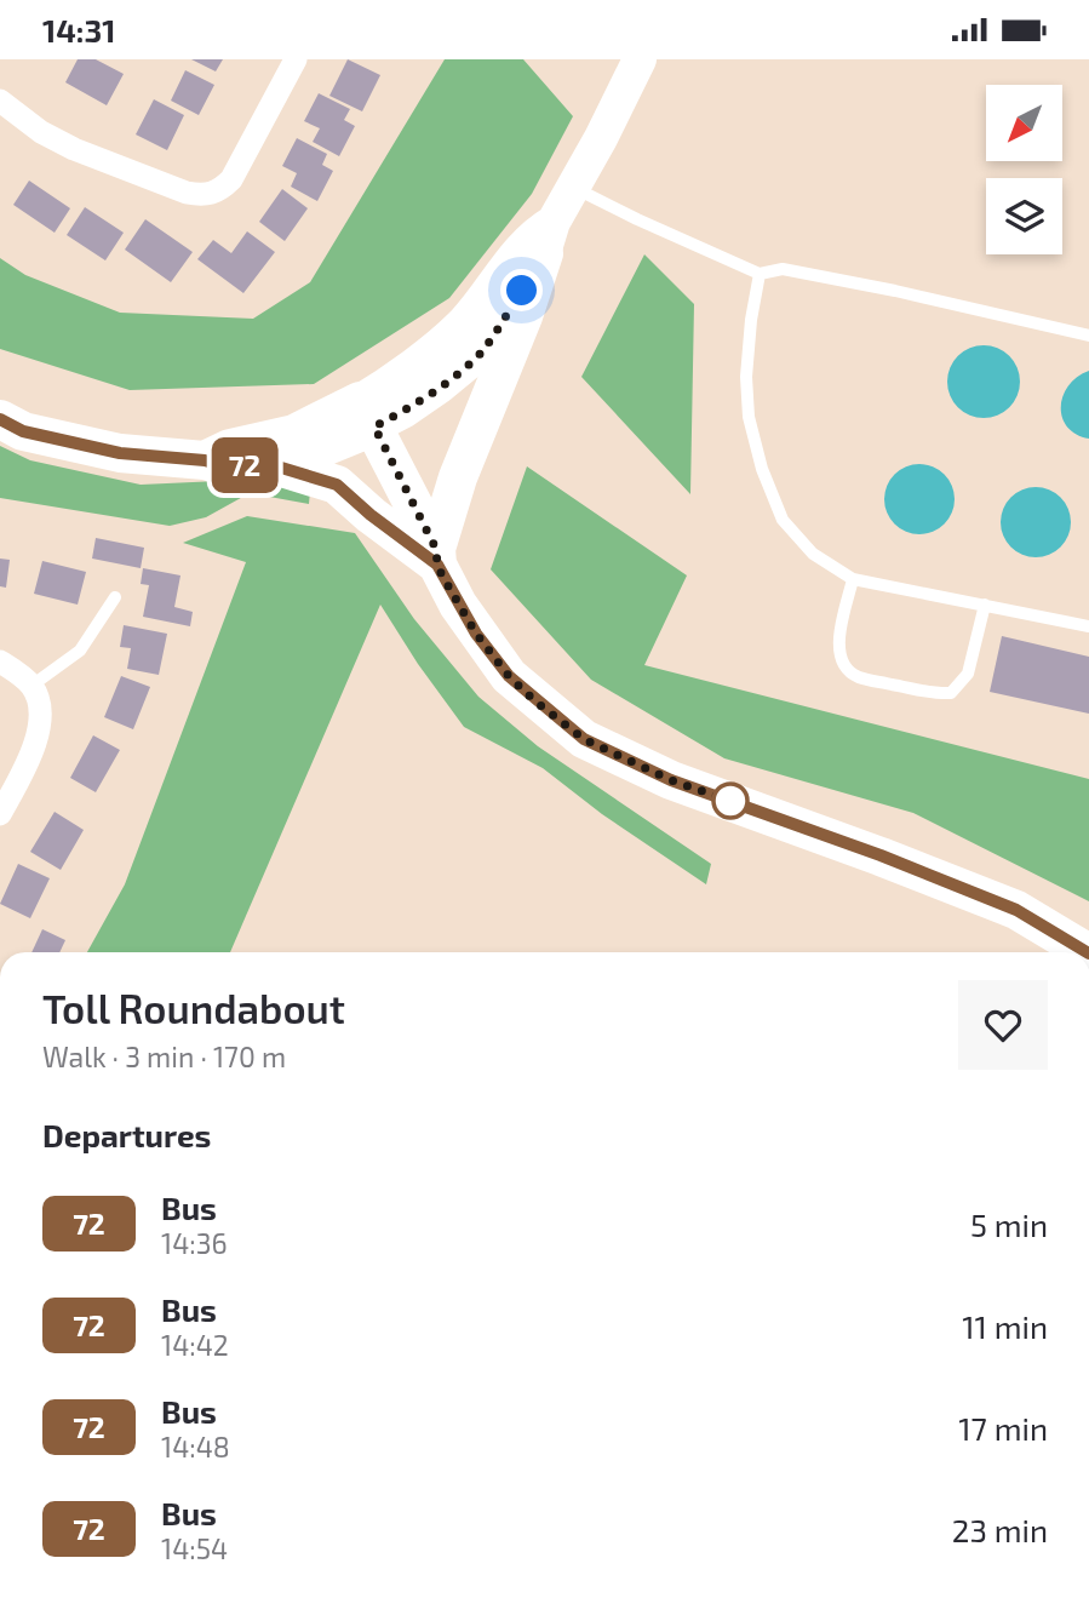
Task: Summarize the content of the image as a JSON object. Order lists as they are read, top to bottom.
{
  "lines": ["bus line 72"],
  "north": "bottom left",
  "page": {
    "status": "14:31",
    "on_map": "72",
    "heading": [
      ["Toll Roundabout", "Walk · 3 min · 170 m"],
      "Departures"
    ],
    "list": [
      {
        "mark": "72",
        "name": "Bus",
        "note": "14:36",
        "value": "5 min"
      },
      {
        "mark": "72",
        "name": "Bus",
        "note": "14:42",
        "value": "11 min"
      },
      {
        "mark": "72",
        "name": "Bus",
        "note": "14:48",
        "value": "17 min"
      },
      {
        "mark": "72",
        "name": "Bus",
        "note": "14:54",
        "value": "23 min"
      }
    ]
  }
}
